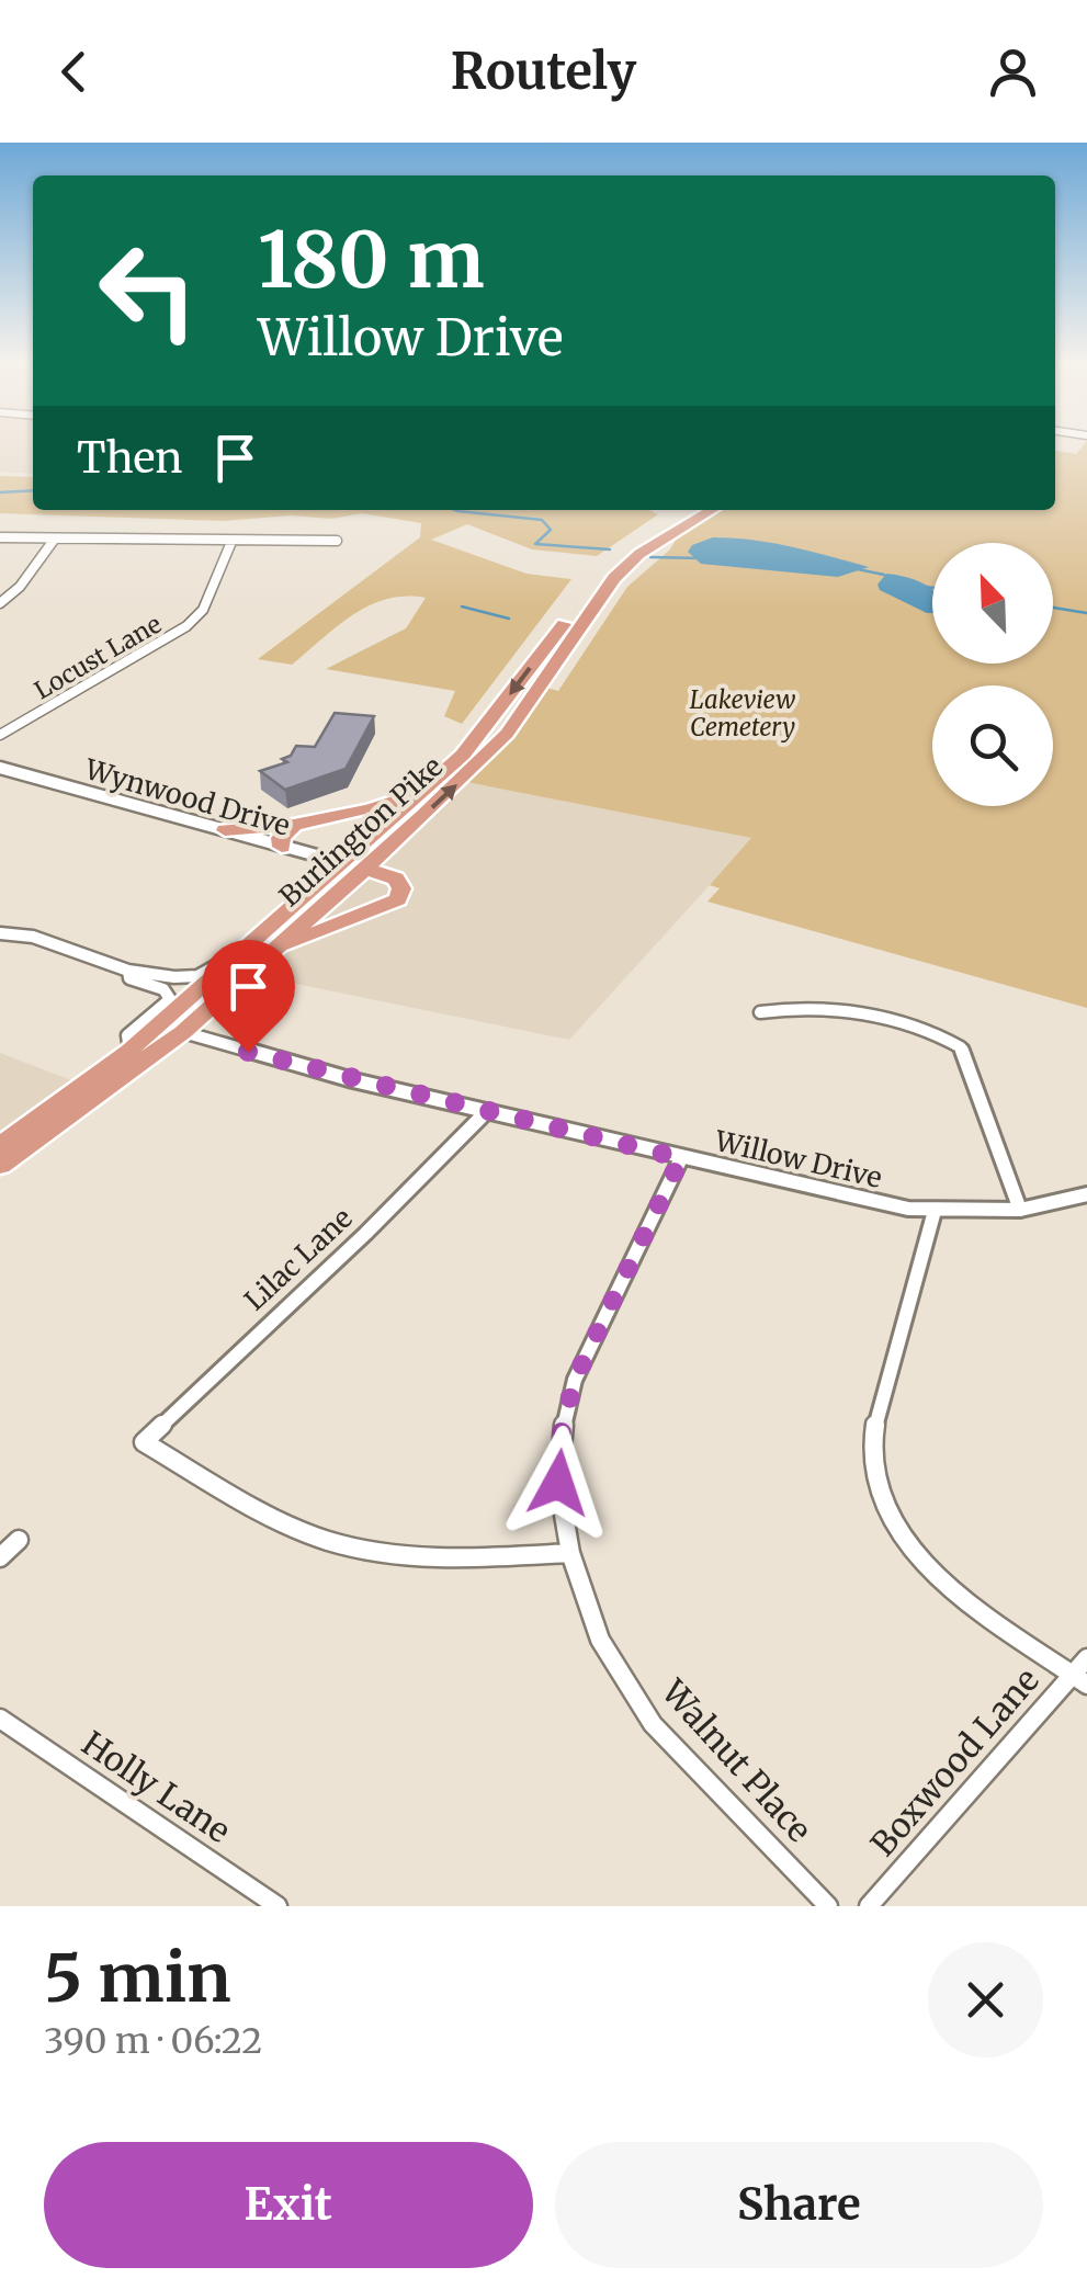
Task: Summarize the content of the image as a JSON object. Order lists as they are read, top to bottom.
{
  "streets": {
    "highway": ["Burlington Pike"],
    "street": [
      "Locust Lane",
      "Wynwood Drive",
      "Willow Drive",
      "Lilac Lane",
      "Walnut Place",
      "Boxwood Lane",
      "Holly Lane"
    ]
  },
  "crossings": [
    ["Wynwood Drive", "Burlington Pike"],
    ["Burlington Pike", "Willow Drive"],
    ["Willow Drive", "Lilac Lane"],
    ["Willow Drive", "Walnut Place"],
    ["Lilac Lane", "Walnut Place"]
  ],
  "parks": ["Lakeview Cemetery"],
  "north": "top left",
  "page": {
    "header": "Routely",
    "turn": ["180 m", "Willow Drive"],
    "then": "Then",
    "heading": ["5 min", "390 m · 06:22"],
    "buttons": ["Exit", "Share"]
  }
}
